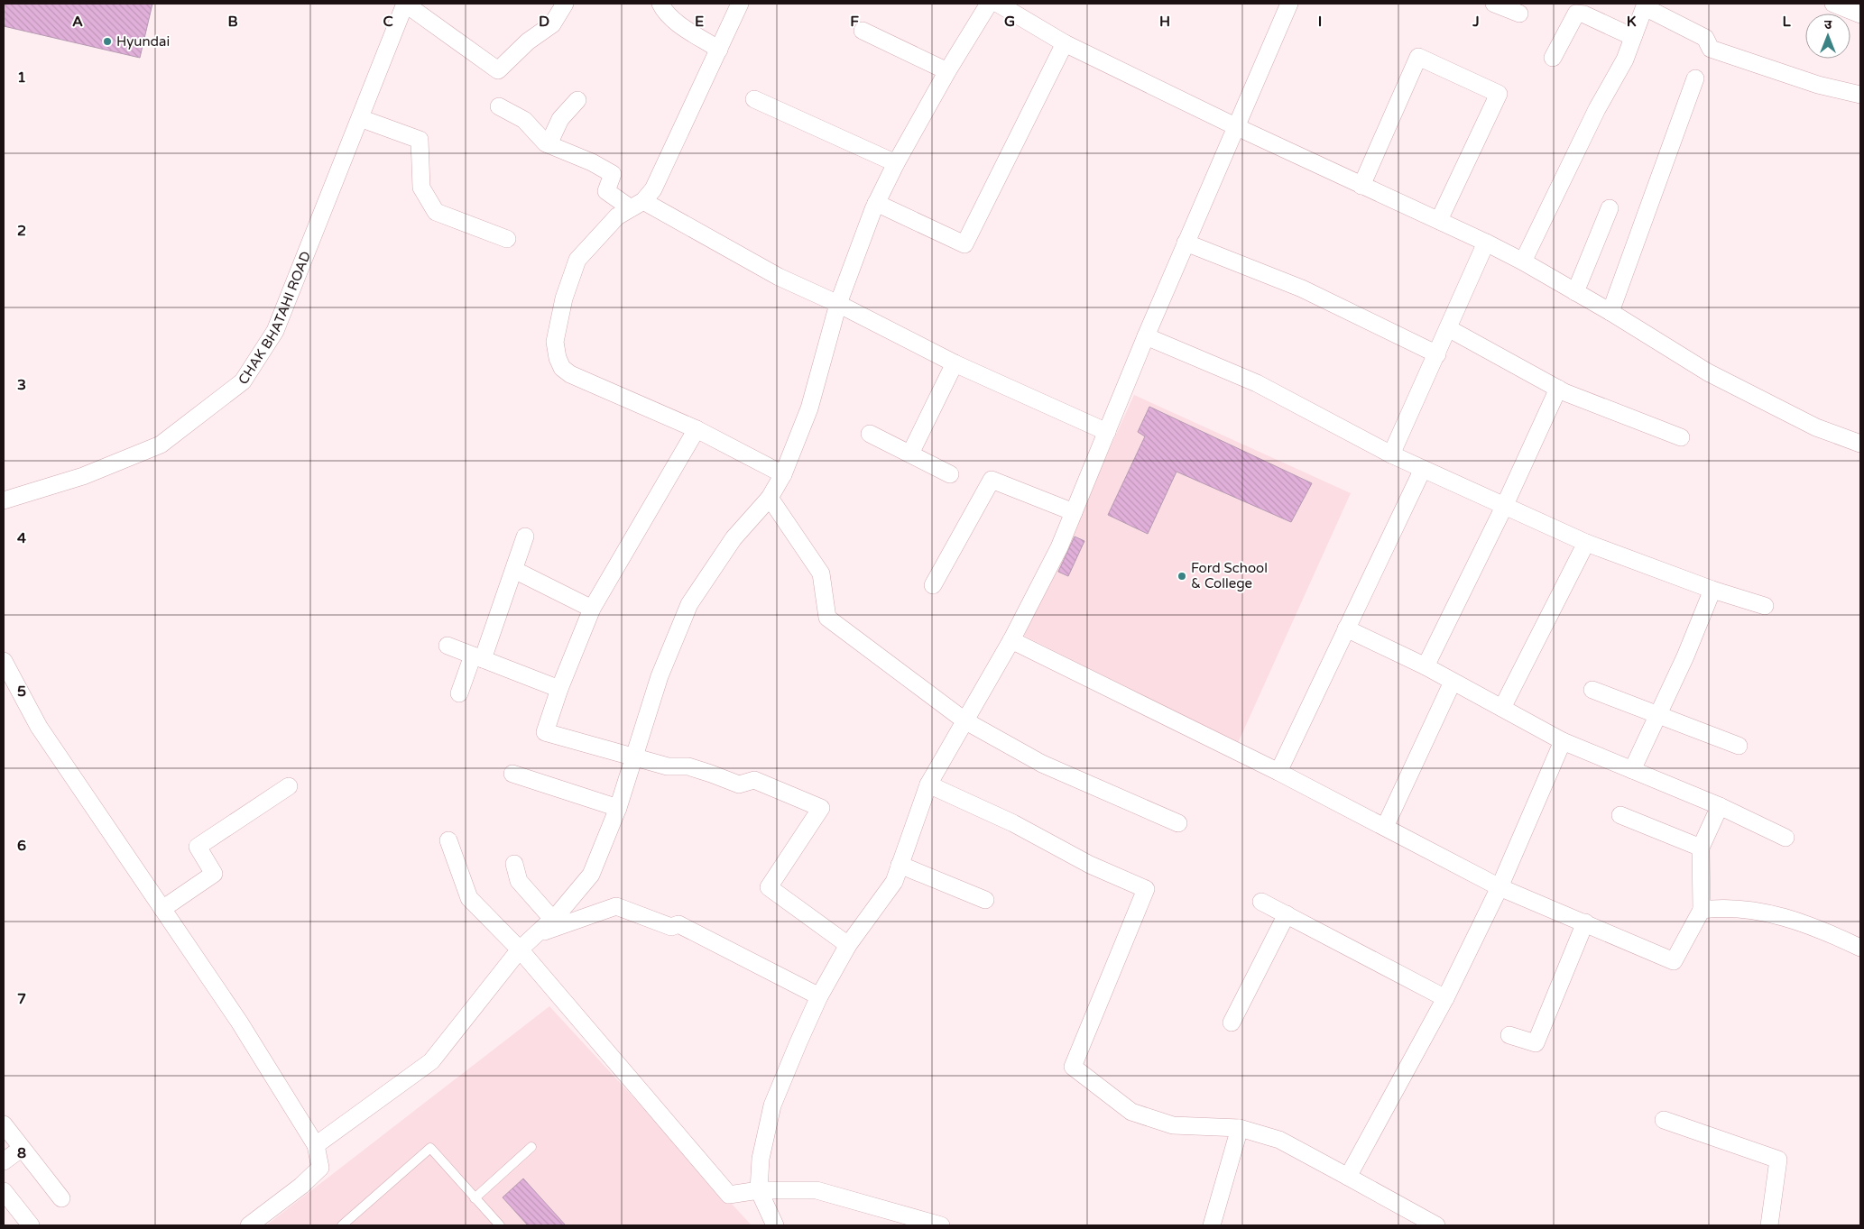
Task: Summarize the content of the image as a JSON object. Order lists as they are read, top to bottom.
{
  "streets": {
    "street": ["CHAK BHATAHI ROAD"]
  },
  "places": ["Hyundai", "Ford School & College"],
  "north": "top",
  "grid": {
    "columns": [
      "A",
      "B",
      "C",
      "D",
      "E",
      "F",
      "G",
      "H",
      "I",
      "J",
      "K",
      "L"
    ],
    "rows": [
      "1",
      "2",
      "3",
      "4",
      "5",
      "6",
      "7",
      "8"
    ]
  }
}
